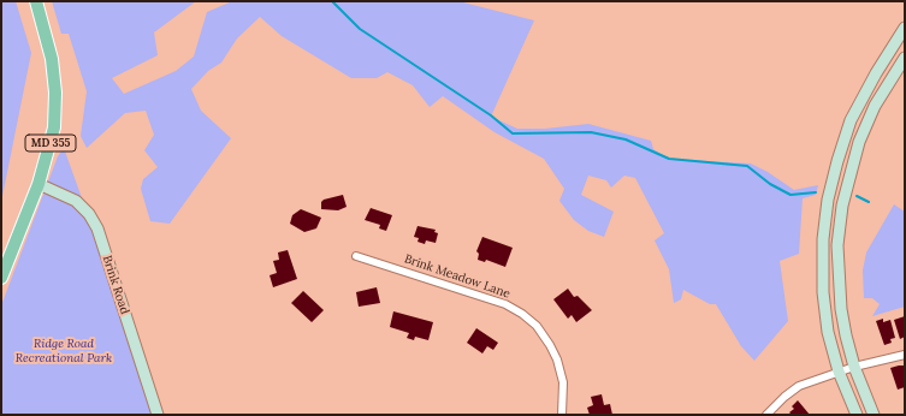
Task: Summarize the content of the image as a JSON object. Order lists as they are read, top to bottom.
{
  "streets": {
    "main road": ["MD 355", "Brink Road"],
    "street": ["Brink Meadow Lane"]
  },
  "crossings": [
    ["MD 355", "Brink Road"]
  ],
  "parks": ["Ridge Road Recreational Park"]
}
